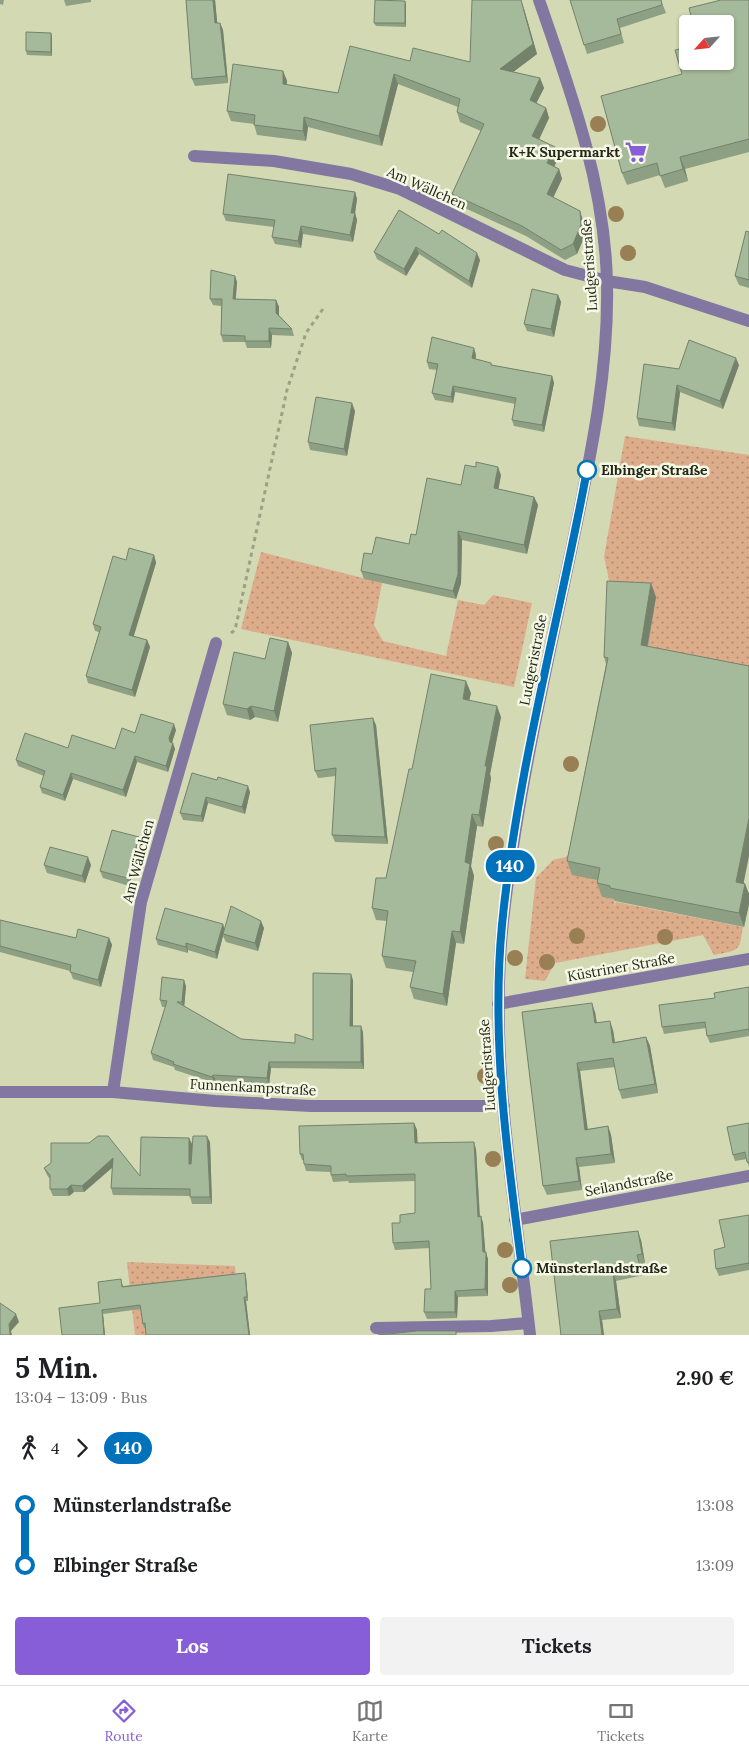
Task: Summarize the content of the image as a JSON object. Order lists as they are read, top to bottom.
{
  "streets": {
    "street": [
      "Am Wällchen",
      "Ludgeristraße",
      "Küstriner Straße",
      "Funnenkampstraße",
      "Seilandstraße"
    ]
  },
  "crossings": [
    ["Am Wällchen", "Ludgeristraße"],
    ["Am Wällchen", "Funnenkampstraße"],
    ["Ludgeristraße", "Küstriner Straße"],
    ["Ludgeristraße", "Funnenkampstraße"],
    ["Ludgeristraße", "Seilandstraße"]
  ],
  "places": {
    "supermarket": ["K+K Supermarkt"],
    "other": ["Elbinger Straße", "Münsterlandstraße"]
  },
  "lines": ["bus line 140"],
  "north": "bottom left",
  "page": {
    "on_map": "140",
    "heading": ["5 Min.", "13:04 – 13:09 · Bus", "2.90 €"],
    "legs": ["4", "140"],
    "list": [
      {
        "name": "Münsterlandstraße",
        "value": "13:08"
      },
      {
        "name": "Elbinger Straße",
        "value": "13:09"
      }
    ],
    "buttons": ["Los", "Tickets"],
    "tabs": ["Route", "Karte", "Tickets"]
  }
}
